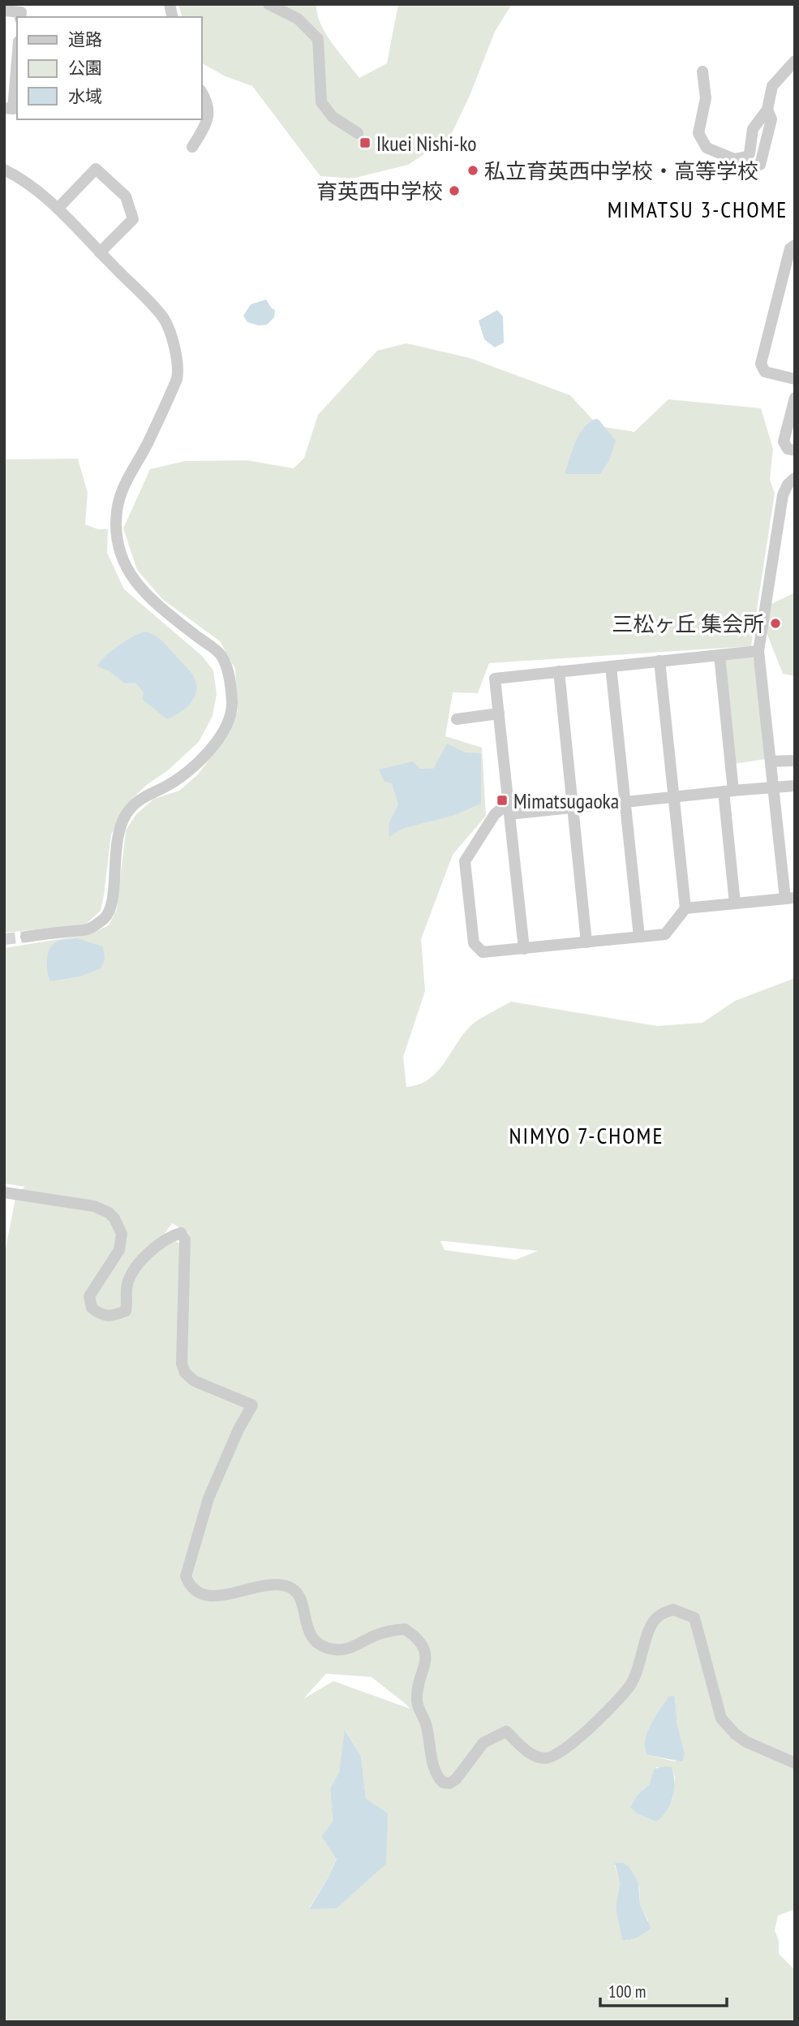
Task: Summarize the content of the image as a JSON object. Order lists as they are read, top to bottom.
{
  "districts": ["MIMATSU 3-CHOME", "NIMYO 7-CHOME"],
  "places": {
    "transit": ["Ikuei Nishi-ko", "Mimatsugaoka"],
    "other": ["私立育英西中学校・高等学校", "育英西中学校", "三松ヶ丘 集会所"]
  },
  "legend": ["道路", "公園", "水域"],
  "scale_bar": "100 m"
}
